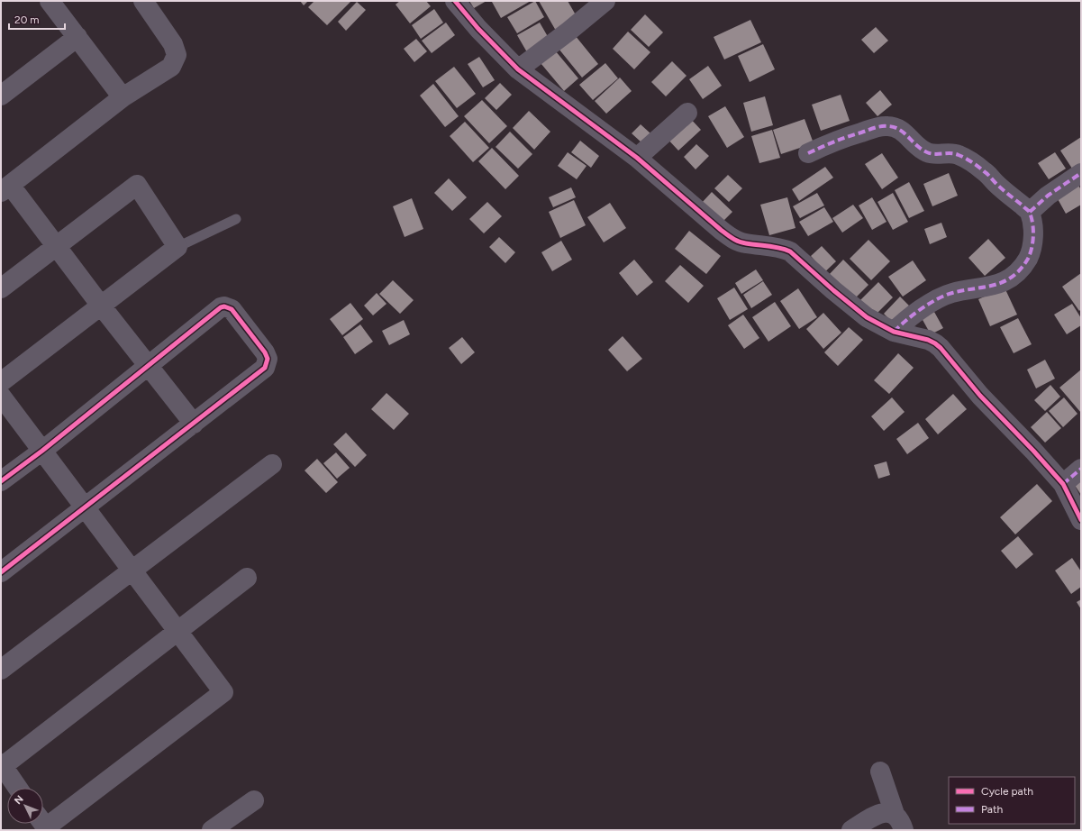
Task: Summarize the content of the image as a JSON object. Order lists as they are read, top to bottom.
{
  "legend": ["Cycle path", "Path"],
  "scale_bar": "20 m",
  "north": "top left"
}
